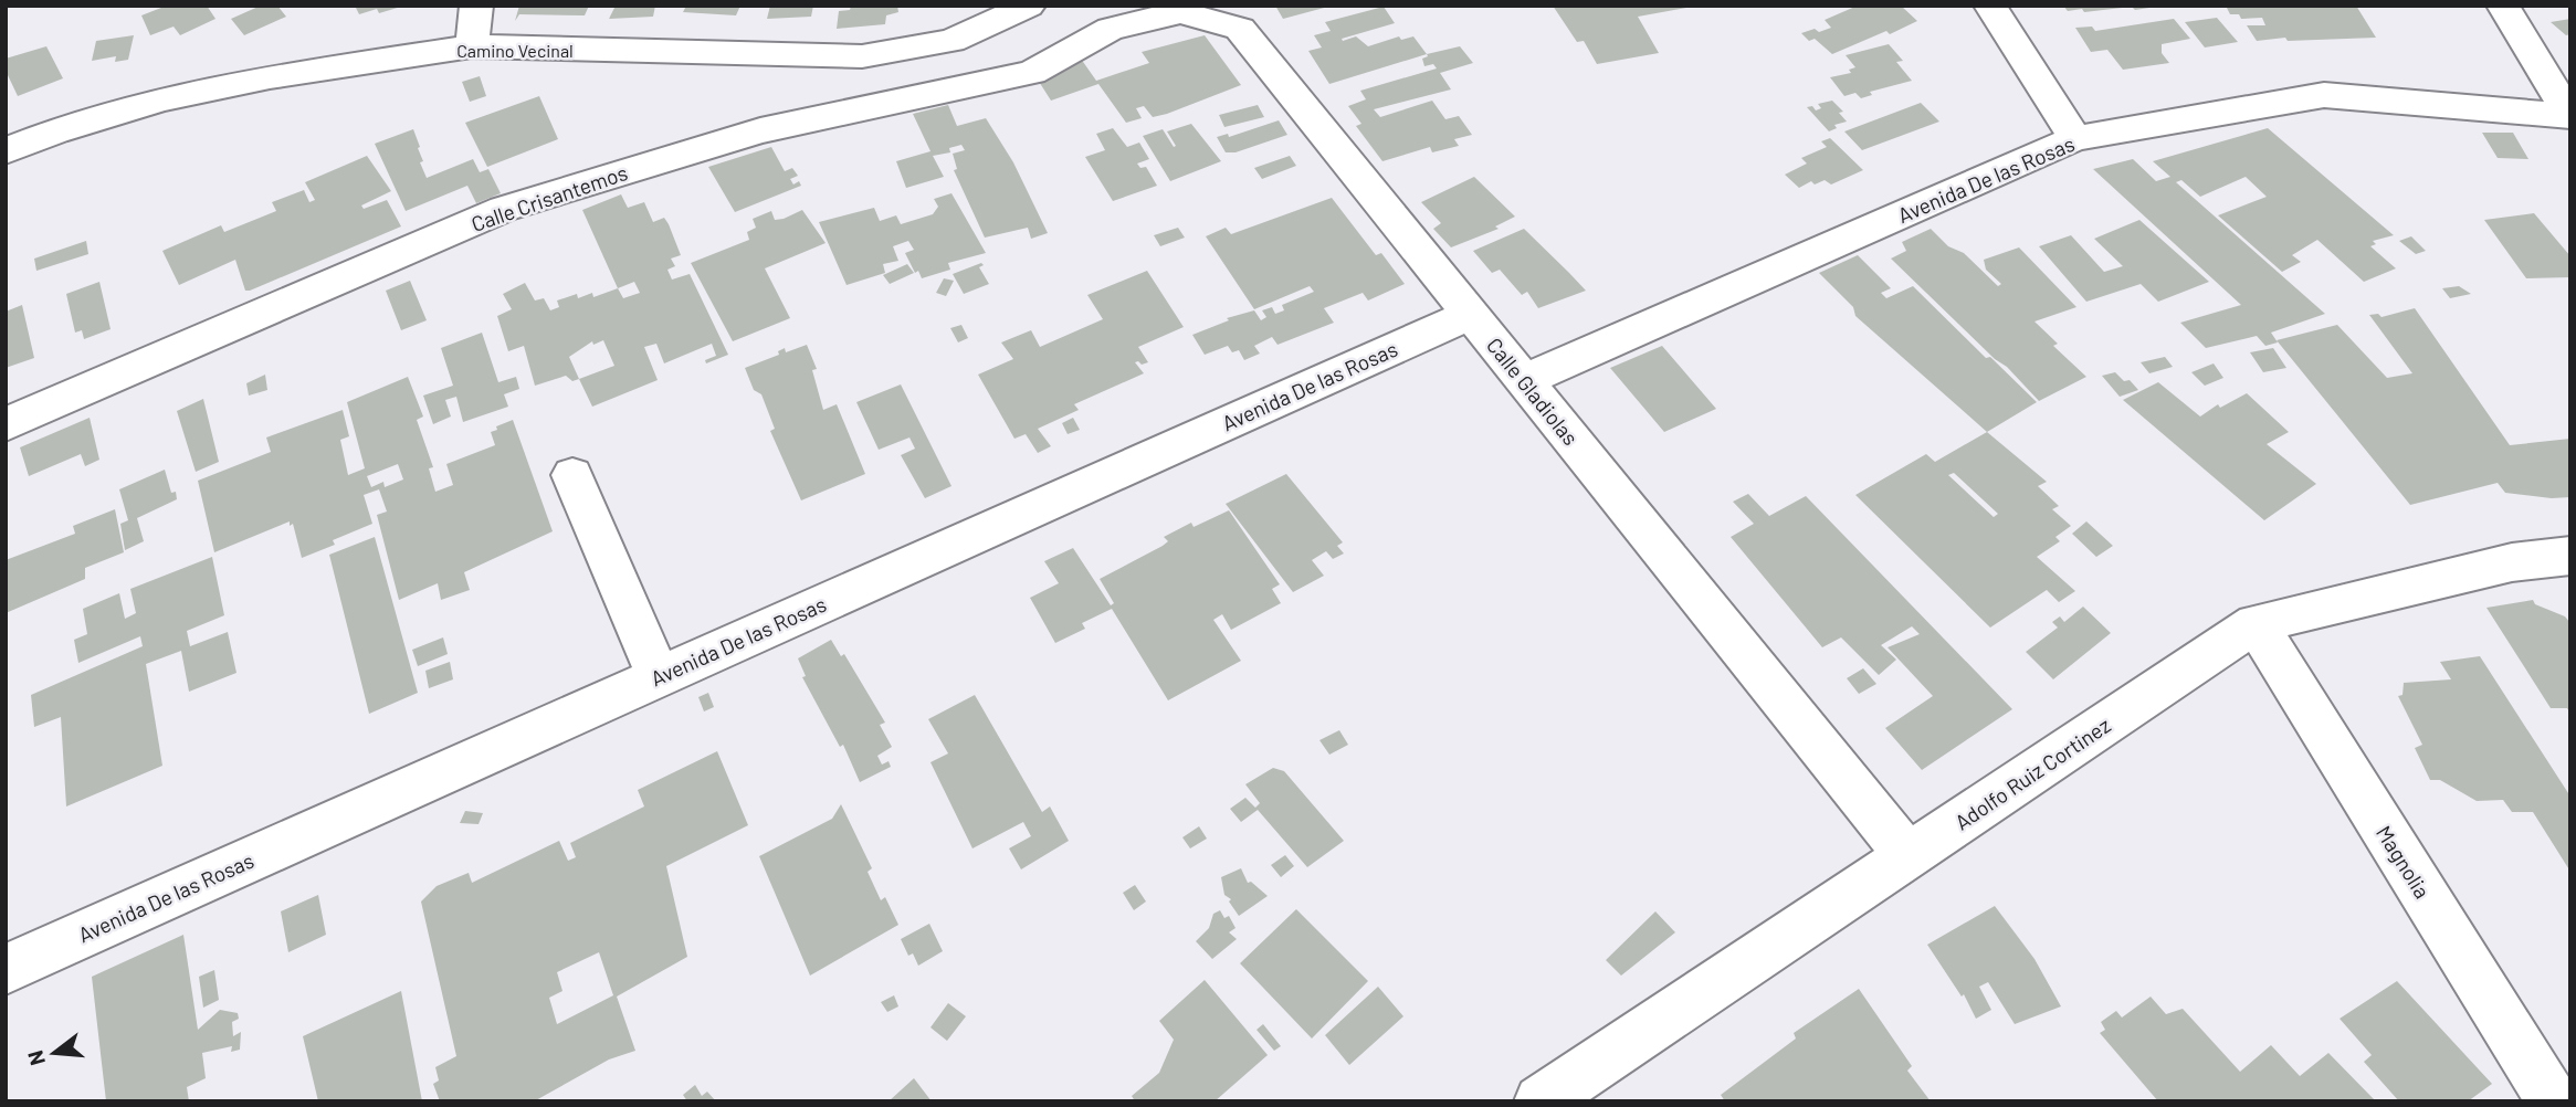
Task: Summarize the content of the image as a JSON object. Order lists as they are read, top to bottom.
{
  "streets": {
    "street": [
      "Camino Vecinal",
      "Avenida De las Rosas",
      "Calle Crisantemos",
      "Calle Gladiolas",
      "Adolfo Ruiz Cortinez",
      "Magnolia"
    ]
  },
  "crossings": [
    ["Avenida De las Rosas", "Calle Gladiolas"],
    ["Calle Crisantemos", "Calle Gladiolas"],
    ["Calle Gladiolas", "Adolfo Ruiz Cortinez"],
    ["Adolfo Ruiz Cortinez", "Magnolia"]
  ],
  "north": "left"
}
